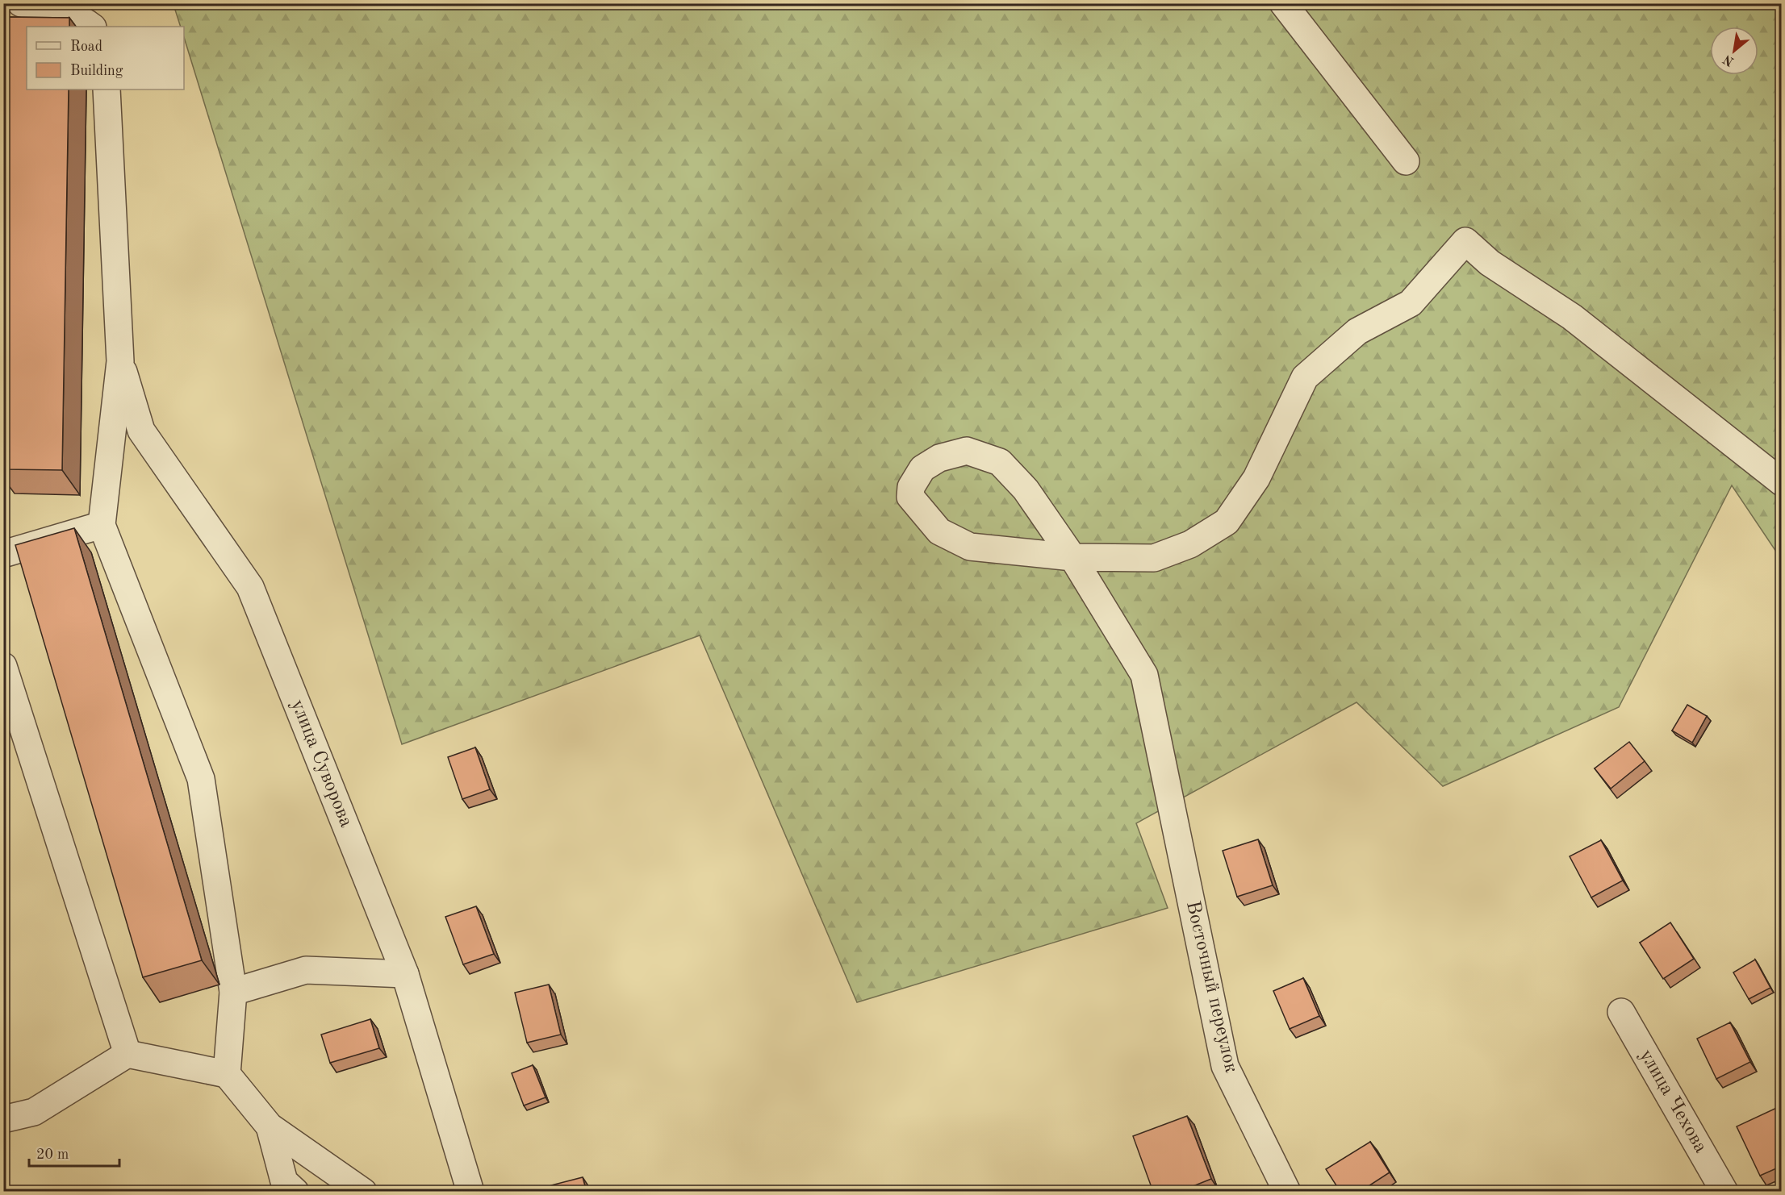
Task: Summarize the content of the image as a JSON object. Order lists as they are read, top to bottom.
{
  "streets": {
    "street": ["улица Суворова", "Восточный переулок", "улица Чехова"]
  },
  "legend": ["Road", "Building"],
  "scale_bar": "20 m",
  "north": "bottom left"
}
